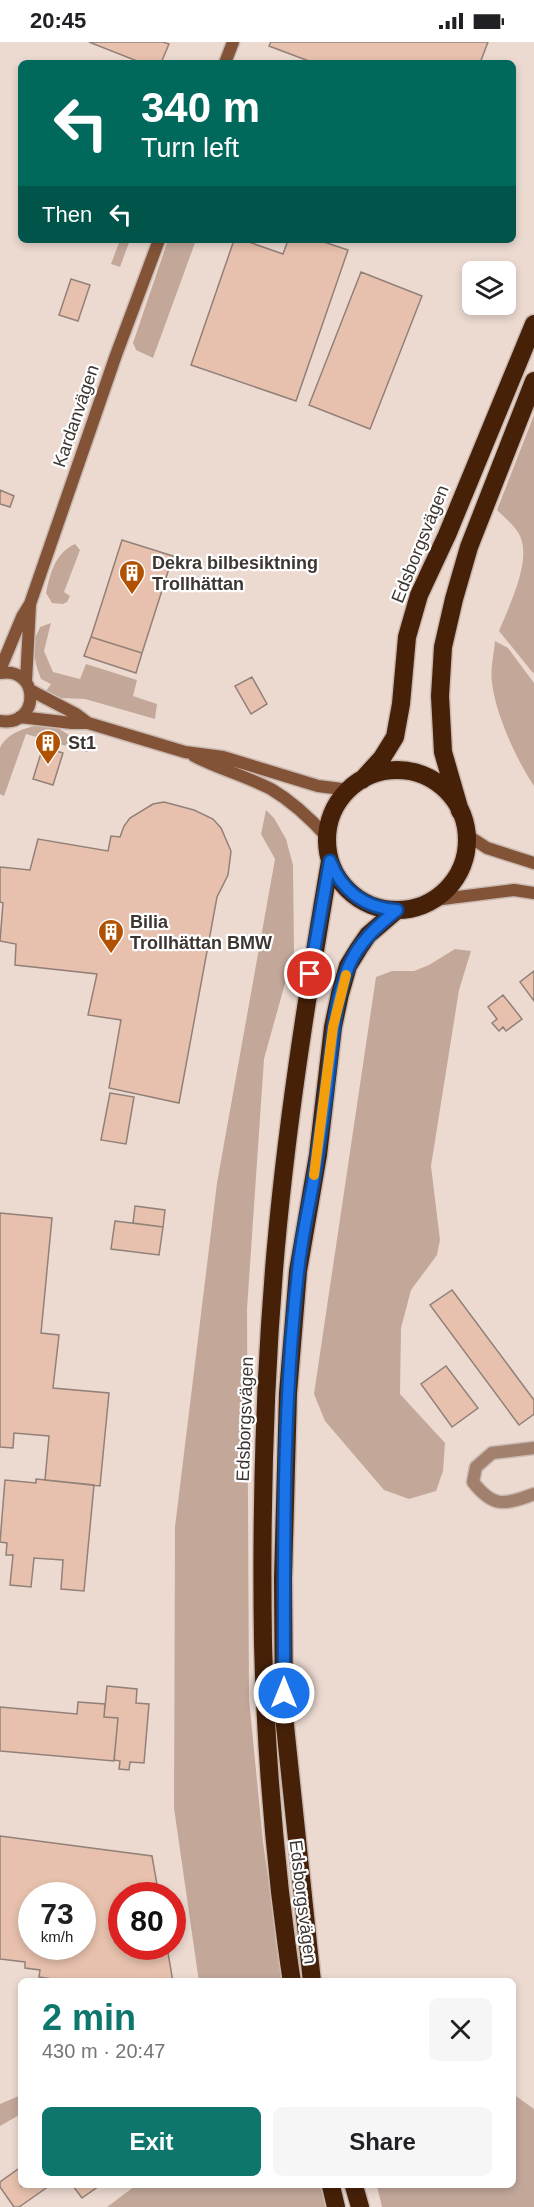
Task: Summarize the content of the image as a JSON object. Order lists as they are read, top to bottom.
{
  "streets": {
    "highway": ["Edsborgsvägen"],
    "street": ["Kardanvägen"]
  },
  "places": {
    "building": ["Dekra bilbesiktning Trollhättan", "St1", "Bilia Trollhättan BMW"]
  },
  "page": {
    "status": "20:45",
    "turn": ["340 m", "Turn left"],
    "then": "Then",
    "speed": "73 km/h",
    "limit": "80",
    "heading": ["2 min", "430 m · 20:47"],
    "buttons": ["Exit", "Share"]
  }
}
